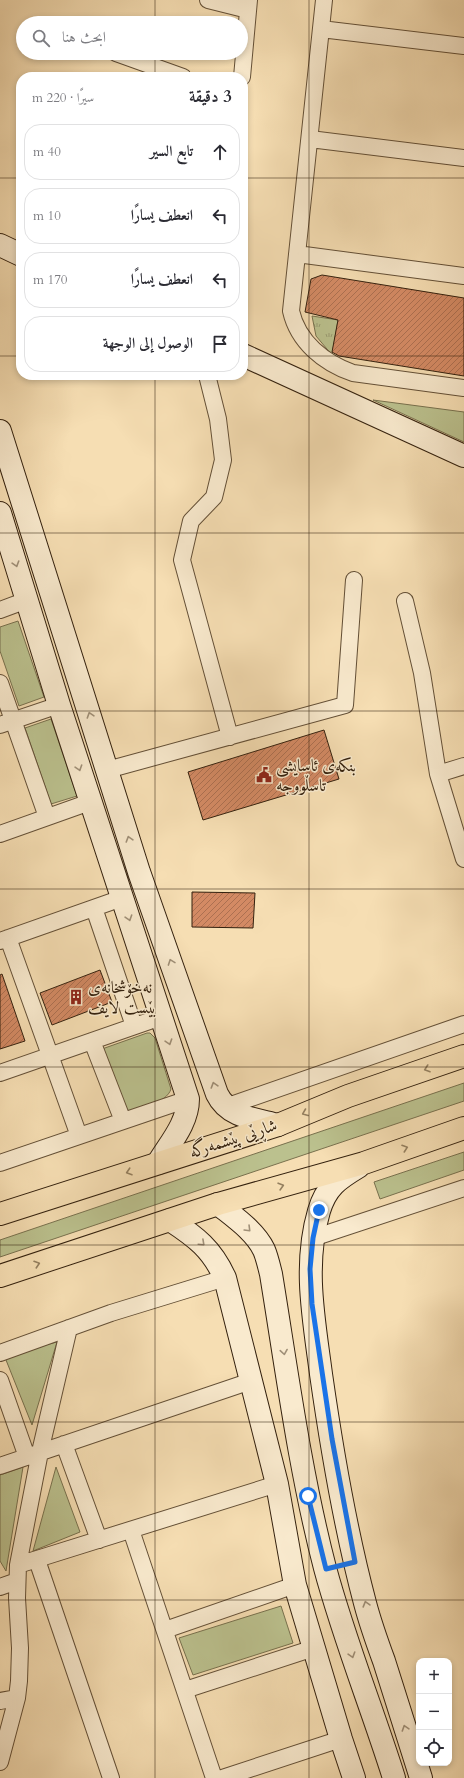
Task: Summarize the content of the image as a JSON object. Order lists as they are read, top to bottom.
{
  "streets": {
    "highway": ["شاڕێی پێشمەرگە"]
  },
  "places": {
    "public building": ["بنکەی ئاسایشی تاسڵووجە"],
    "building": ["نەخۆشخانەی بێست لایف"]
  },
  "page": {
    "search": "ابحث هنا",
    "heading": ["3 دقيقة", "سيرًا · 220 m"],
    "list": [
      ["تابع السير", "40 m"],
      ["انعطف يسارًا", "10 m"],
      ["انعطف يسارًا", "170 m"],
      "الوصول إلى الوجهة"
    ],
    "map_buttons": ["+", "−"]
  }
}
